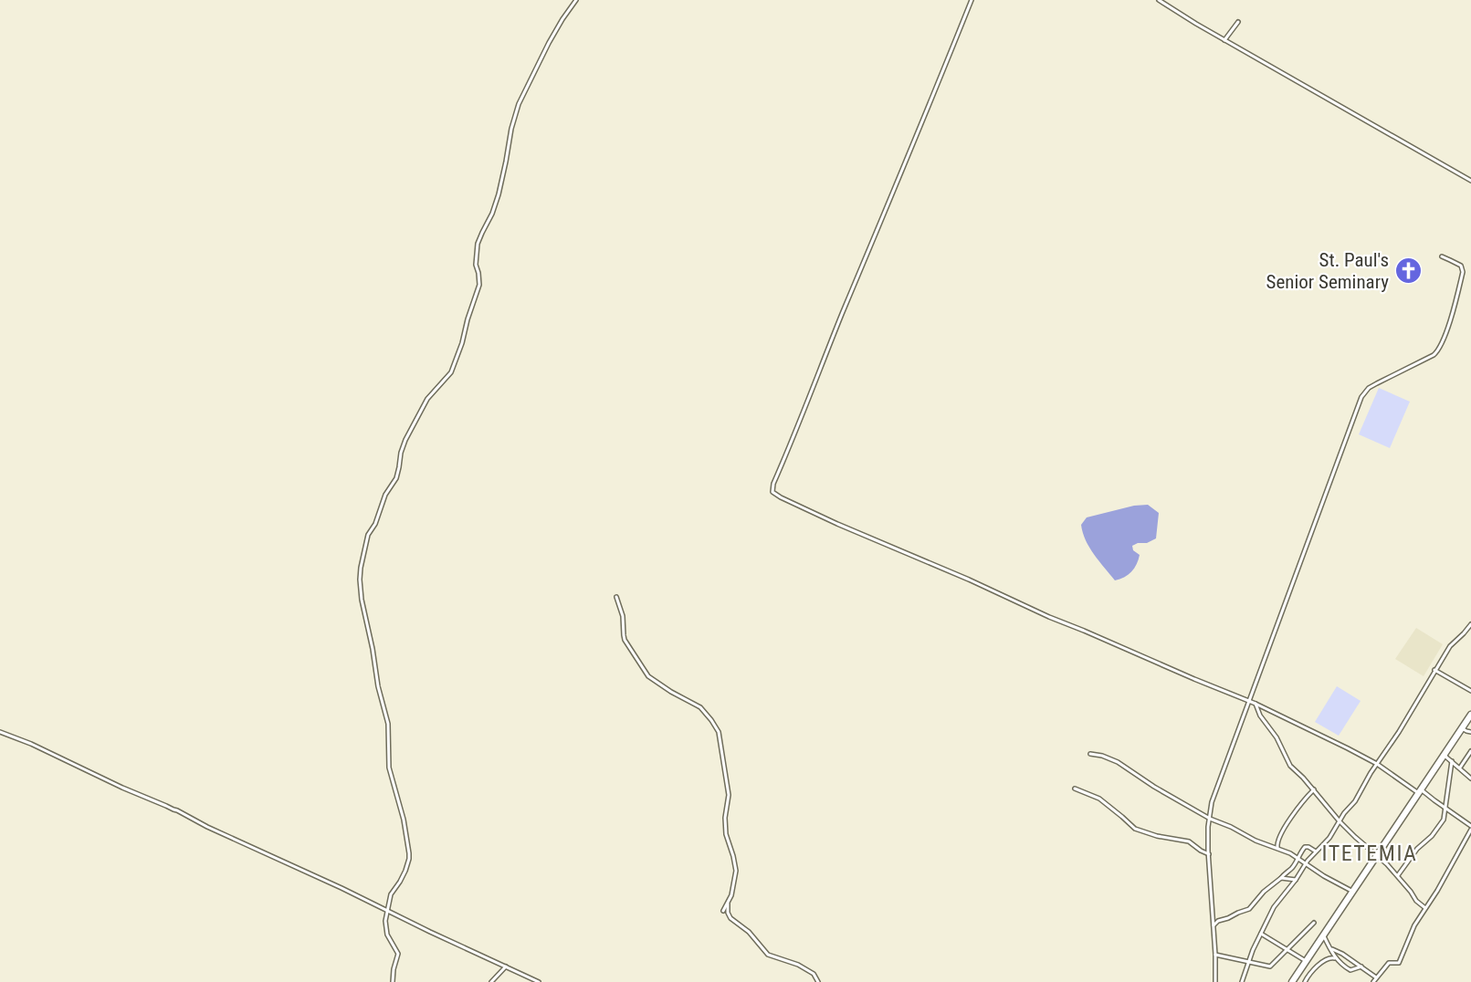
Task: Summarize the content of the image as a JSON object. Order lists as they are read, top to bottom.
{
  "districts": ["ITETEMIA"],
  "places": {
    "church": ["St. Paul's Senior Seminary"]
  }
}
